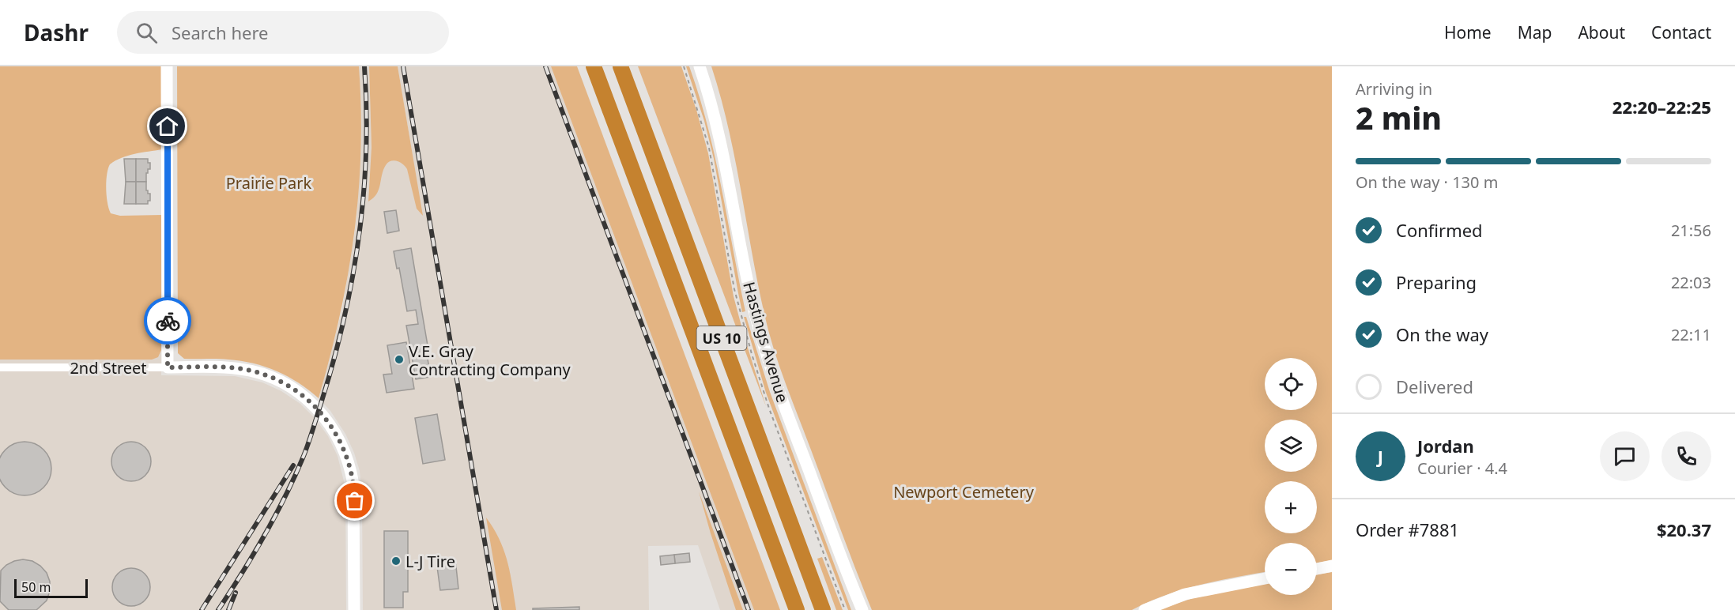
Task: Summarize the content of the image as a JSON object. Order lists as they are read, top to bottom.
{
  "streets": {
    "highway": ["US 10"],
    "street": ["Hastings Avenue", "2nd Street"]
  },
  "parks": ["Prairie Park", "Newport Cemetery"],
  "places": ["V.E. Gray Contracting Company", "L-J Tire"],
  "scale_bar": "50 m",
  "page": {
    "header": "Dashr",
    "search": "Search here",
    "nav": [
      "Home",
      "Map",
      "About",
      "Contact"
    ],
    "heading": ["2 min", "Arriving in", "22:20–22:25"],
    "panel": [
      "Jordan",
      "Courier · 4.4",
      "Order #7881",
      "$20.37"
    ],
    "bar": "On the way · 130 m",
    "list": [
      ["Confirmed", "21:56"],
      ["Preparing", "22:03"],
      ["On the way", "22:11"],
      "Delivered"
    ],
    "map_buttons": ["+", "−"],
    "round": "J",
    "scale": "50 m"
  }
}
